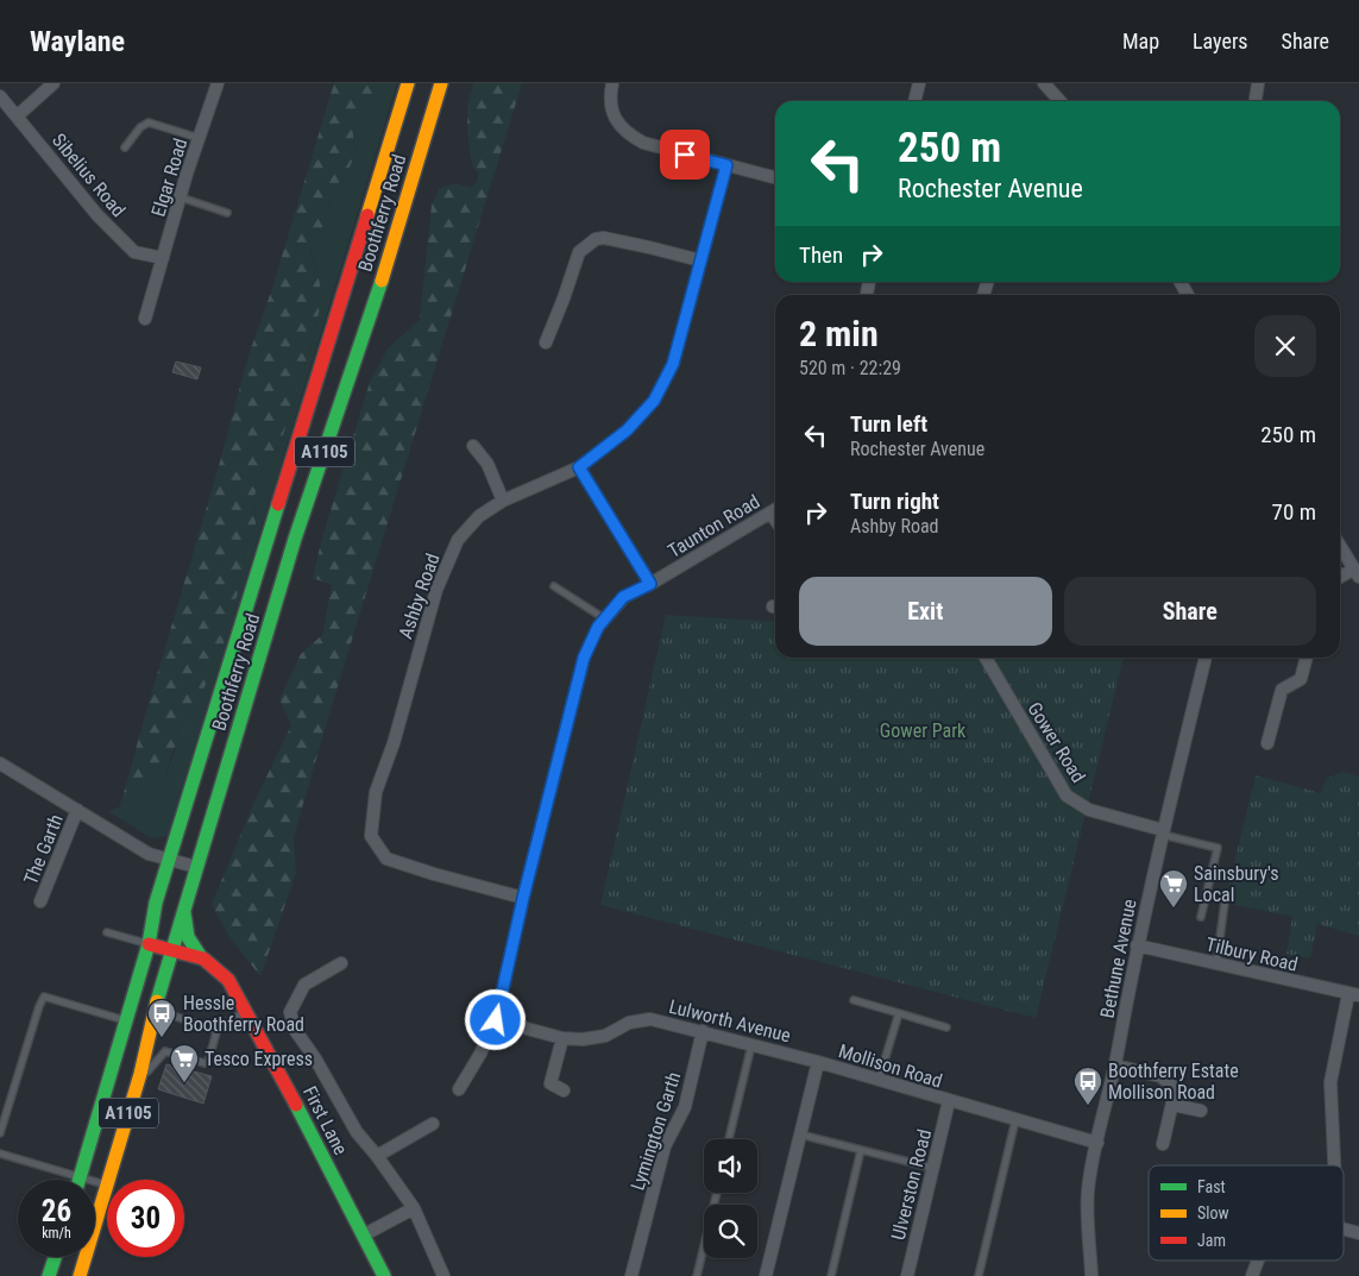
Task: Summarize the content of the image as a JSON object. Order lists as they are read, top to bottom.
{
  "streets": {
    "main road": ["Boothferry Road", "A1105", "First Lane"],
    "street": [
      "Sibelius Road",
      "Elgar Road",
      "Taunton Road",
      "Ashby Road",
      "Gower Road",
      "The Garth",
      "Tilbury Road",
      "Bethune Avenue",
      "Lulworth Avenue",
      "Mollison Road",
      "Lymington Garth",
      "Ulverston Road"
    ]
  },
  "crossings": [
    ["Sibelius Road", "Elgar Road"],
    ["Boothferry Road", "First Lane"],
    ["Taunton Road", "Ashby Road"],
    ["Taunton Road", "Lulworth Avenue"],
    ["Gower Road", "Bethune Avenue"],
    ["Tilbury Road", "Bethune Avenue"],
    ["Bethune Avenue", "Mollison Road"],
    ["Lulworth Avenue", "Mollison Road"],
    ["Lulworth Avenue", "Lymington Garth"],
    ["Mollison Road", "Ulverston Road"]
  ],
  "parks": ["Gower Park"],
  "places": {
    "supermarket": ["Sainsbury's Local", "Tesco Express"],
    "bus stop": ["Hessle Boothferry Road", "Boothferry Estate Mollison Road"]
  },
  "legend": ["Fast", "Slow", "Jam"],
  "page": {
    "header": "Waylane",
    "nav": ["Map", "Layers", "Share"],
    "turn": ["250 m", "Rochester Avenue"],
    "then": "Then",
    "heading": ["2 min", "520 m · 22:29"],
    "list": [
      {
        "name": "Turn left",
        "note": "Rochester Avenue",
        "value": "250 m"
      },
      {
        "name": "Turn right",
        "note": "Ashby Road",
        "value": "70 m"
      }
    ],
    "buttons": ["Exit", "Share"],
    "speed": "26 km/h",
    "limit": "30"
  }
}
